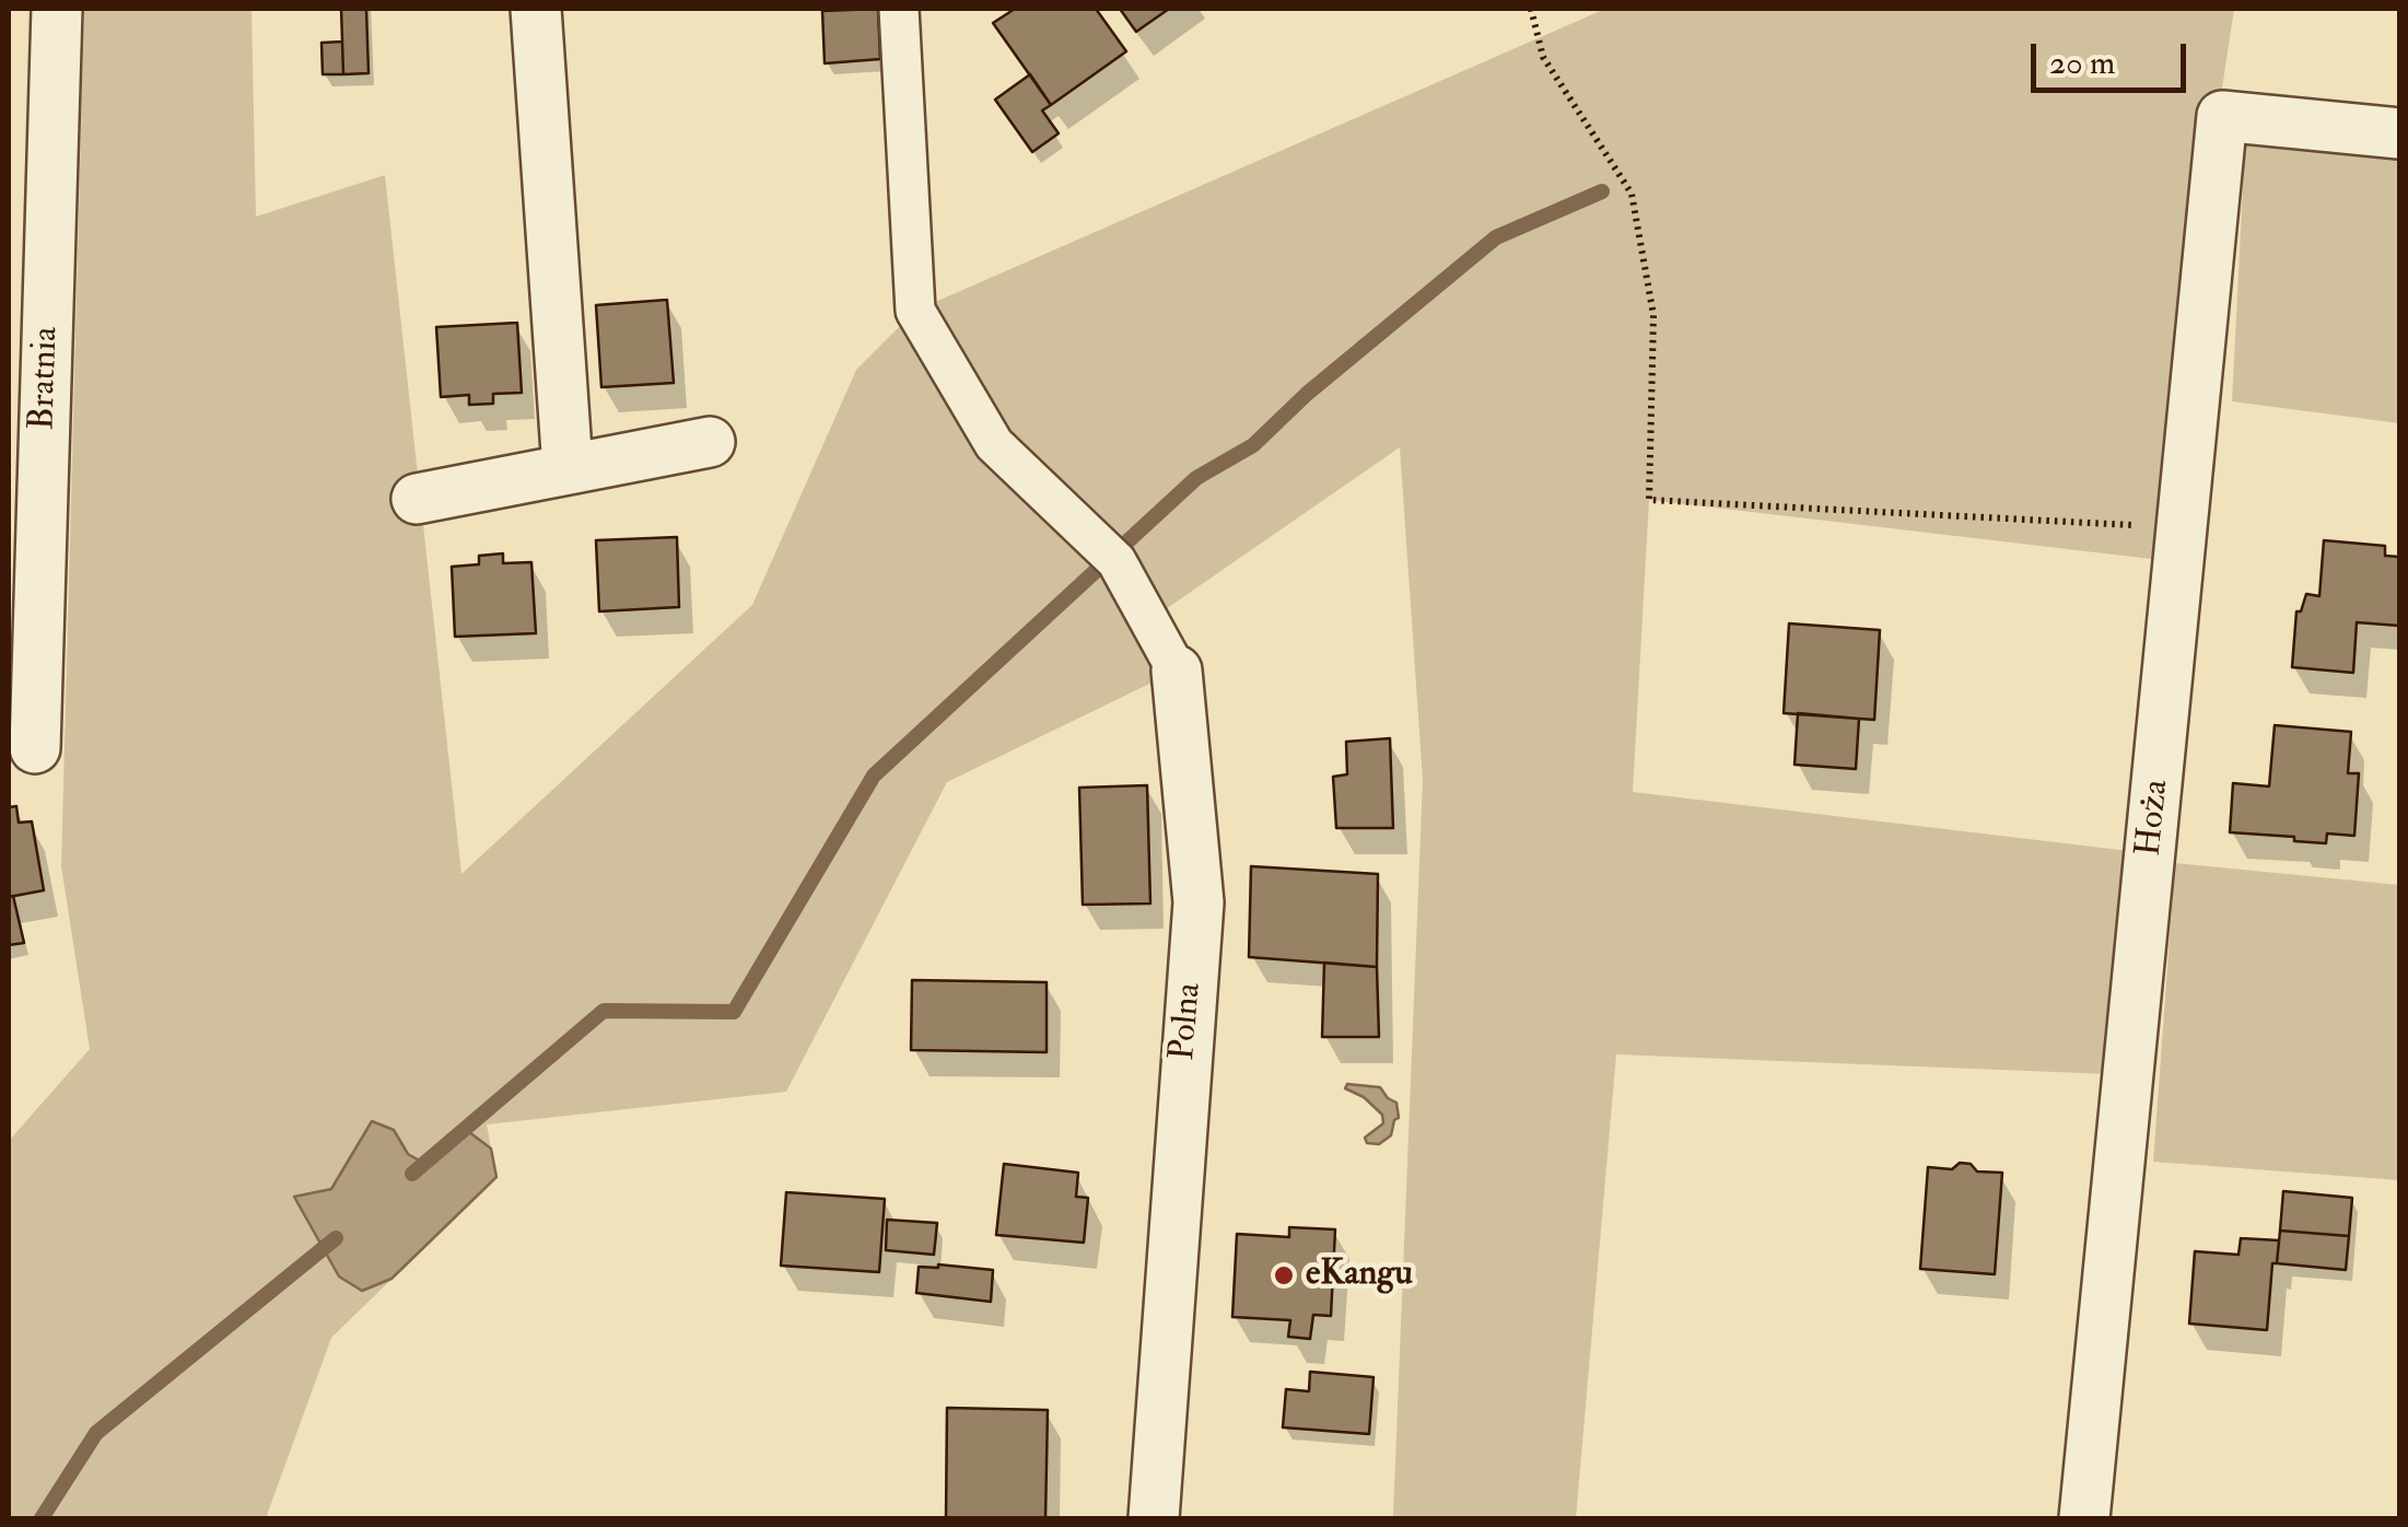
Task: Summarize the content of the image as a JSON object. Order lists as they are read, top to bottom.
{
  "streets": {
    "street": ["Bratnia", "Hoża", "Polna"]
  },
  "places": ["eKangu"],
  "scale_bar": "20 m"
}
